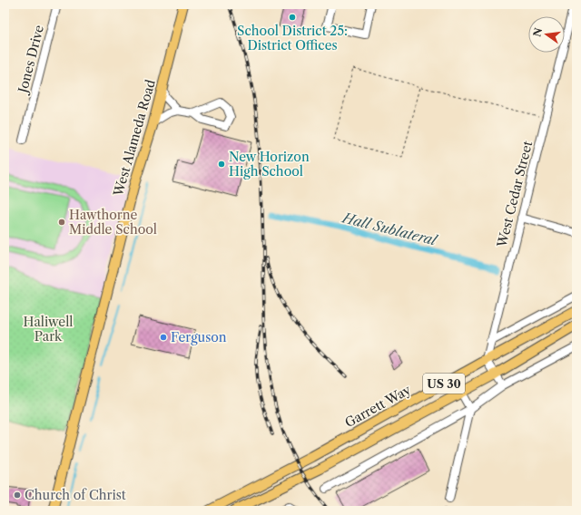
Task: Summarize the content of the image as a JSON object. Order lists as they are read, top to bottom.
{
  "streets": {
    "main road": ["West Alameda Road", "US 30", "Garrett Way"],
    "street": ["Jones Drive", "West Cedar Street"]
  },
  "crossings": [
    ["West Cedar Street", "Garrett Way"]
  ],
  "water": ["Hall Sublateral"],
  "parks": ["Haliwell Park"],
  "places": [
    "School District 25: District Offices",
    "New Horizon High School",
    "Hawthorne Middle School",
    "Ferguson",
    "Church of Christ"
  ],
  "north": "left"
}
